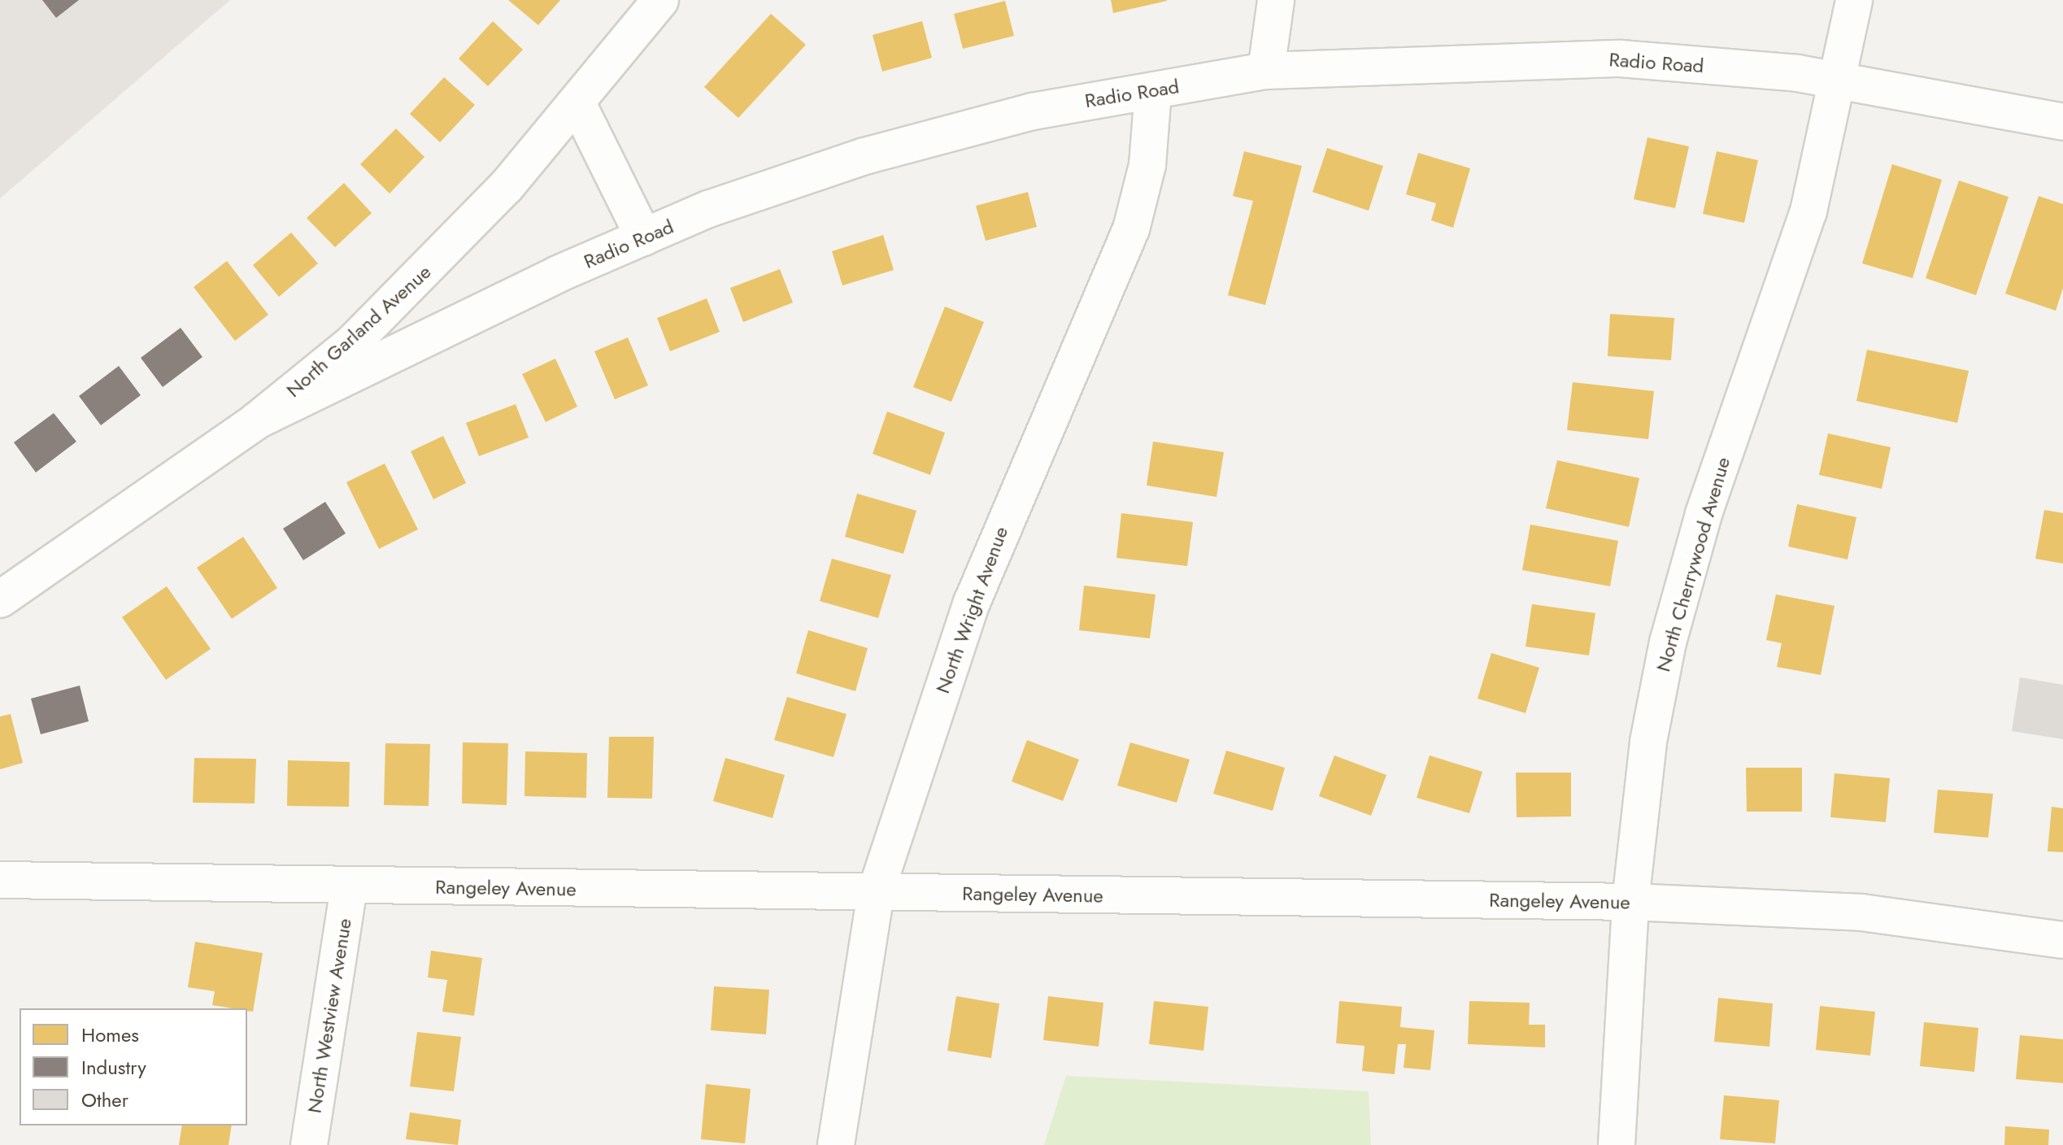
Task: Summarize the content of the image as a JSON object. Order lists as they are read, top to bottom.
{
  "streets": {
    "street": [
      "Radio Road",
      "North Garland Avenue",
      "North Cherrywood Avenue",
      "North Wright Avenue",
      "Rangeley Avenue",
      "North Westview Avenue"
    ]
  },
  "crossings": [
    ["Radio Road", "North Garland Avenue"],
    ["Radio Road", "North Cherrywood Avenue"],
    ["Radio Road", "North Wright Avenue"],
    ["North Cherrywood Avenue", "Rangeley Avenue"],
    ["North Wright Avenue", "Rangeley Avenue"],
    ["Rangeley Avenue", "North Westview Avenue"]
  ],
  "legend": ["Homes", "Industry", "Other"]
}
